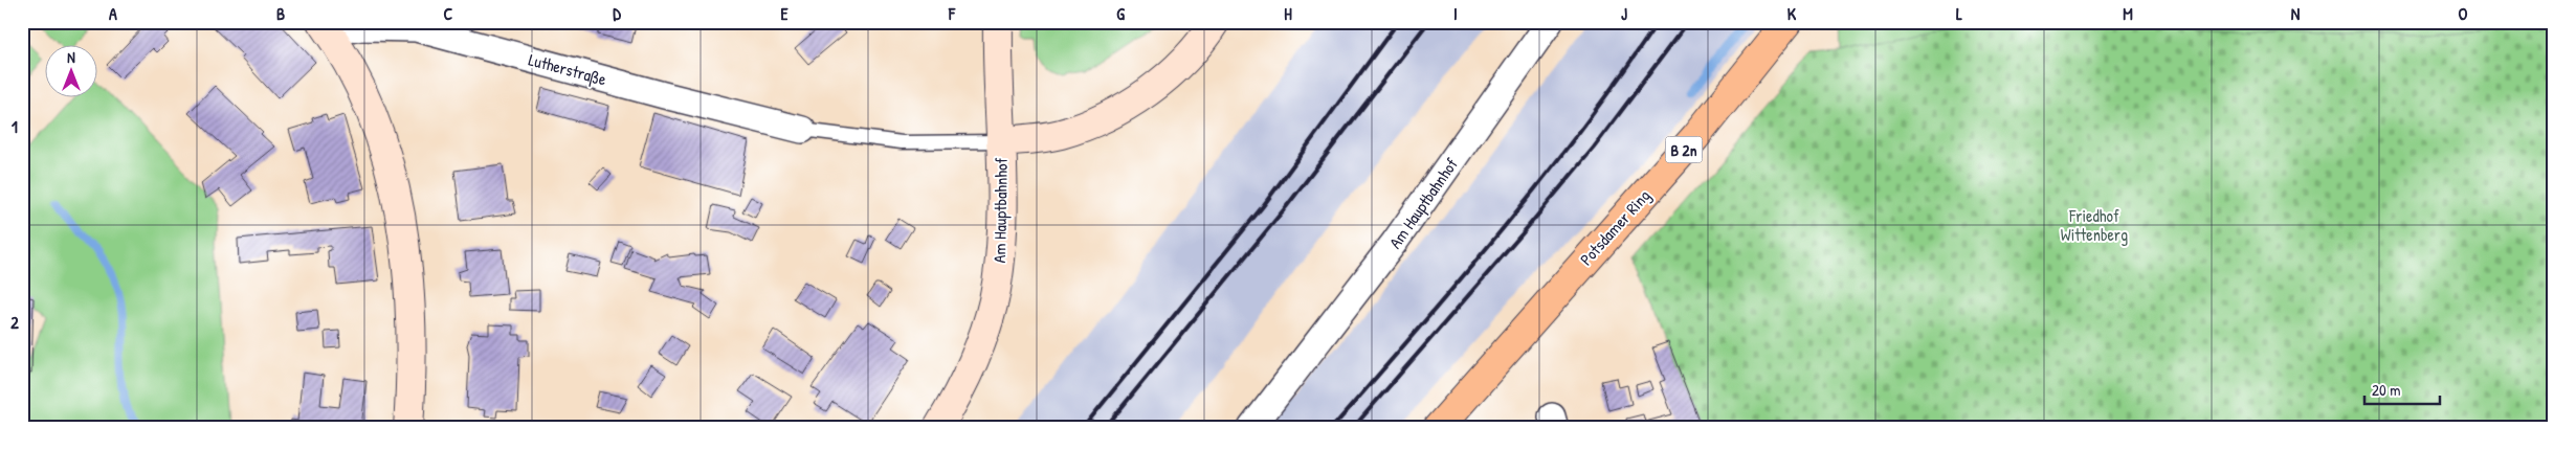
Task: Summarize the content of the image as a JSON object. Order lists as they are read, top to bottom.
{
  "streets": {
    "main road": ["B 2n", "Potsdamer Ring"],
    "street": ["Lutherstraße", "Am Hauptbahnhof"]
  },
  "parks": ["Friedhof Wittenberg"],
  "scale_bar": "20 m",
  "north": "top",
  "grid": {
    "columns": [
      "A",
      "B",
      "C",
      "D",
      "E",
      "F",
      "G",
      "H",
      "I",
      "J",
      "K",
      "L",
      "M",
      "N",
      "O"
    ],
    "rows": ["1", "2"]
  }
}
